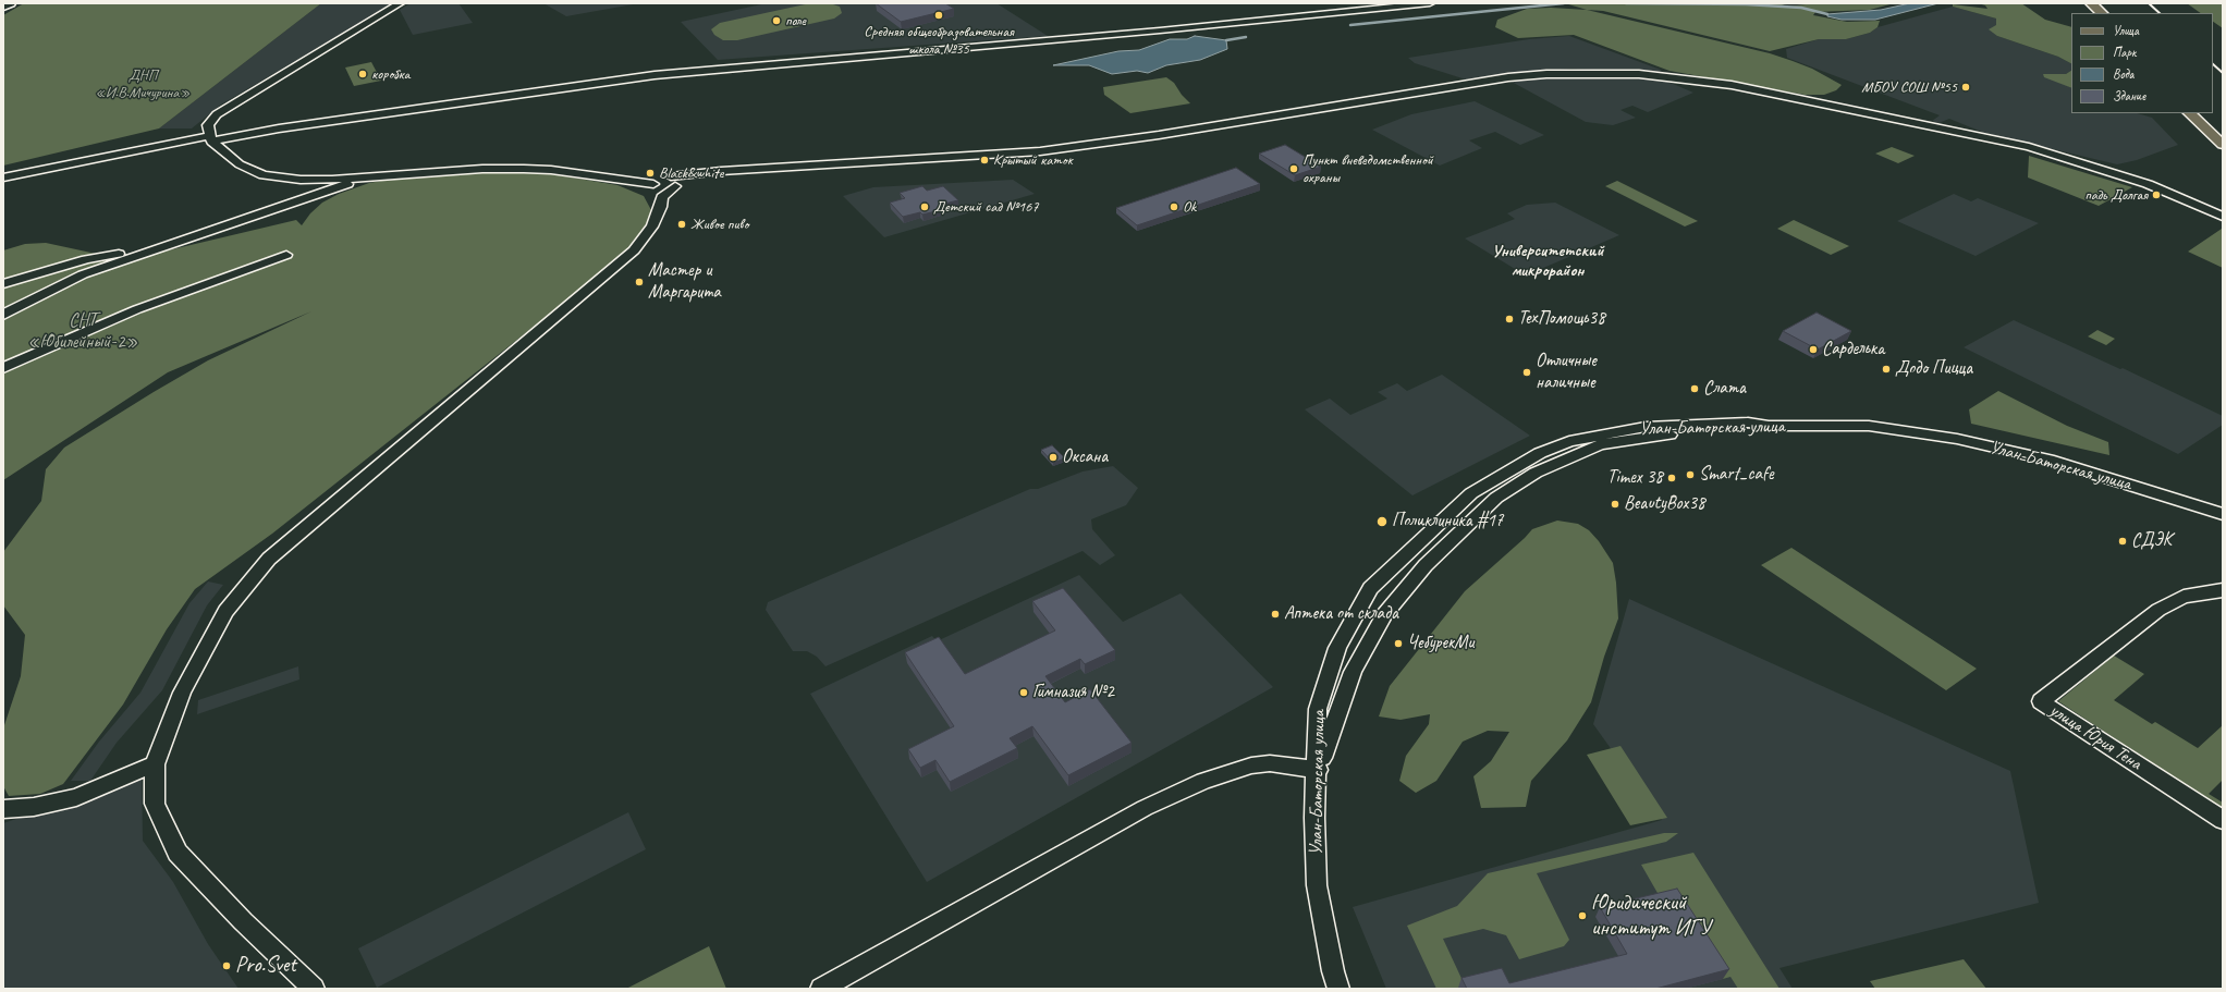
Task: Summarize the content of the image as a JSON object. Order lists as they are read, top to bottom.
{
  "streets": {
    "street": ["Улан-Баторская улица", "улица Юрия Тена"]
  },
  "districts": ["Университетский микрорайон"],
  "parks": ["ДНП «И.В.Мичурина»", "СНТ «Юбилейный-2»"],
  "places": [
    "Средняя общеобразовательная школа №35",
    "поле",
    "коробка",
    "МБОУ СОШ №55",
    "Крытый каток",
    "Пункт вневедомственной охраны",
    "Black&white",
    "падь Долгая",
    "Детский сад №167",
    "Ok",
    "Живое пиво",
    "Мастер и Маргарита",
    "ТехПомощь38",
    "Сарделька",
    "Додо Пицца",
    "Отличные наличные",
    "Слата",
    "Оксана",
    "Smart_cafe",
    "Timex 38",
    "BeautyBox38",
    "Поликлиника #17",
    "СДЭК",
    "Аптека от склада",
    "ЧебурекМи",
    "Гимназия №2",
    "Юридический институт ИГУ",
    "Pro.Svet"
  ],
  "legend": [
    "Улица",
    "Парк",
    "Вода",
    "Здание"
  ]
}
